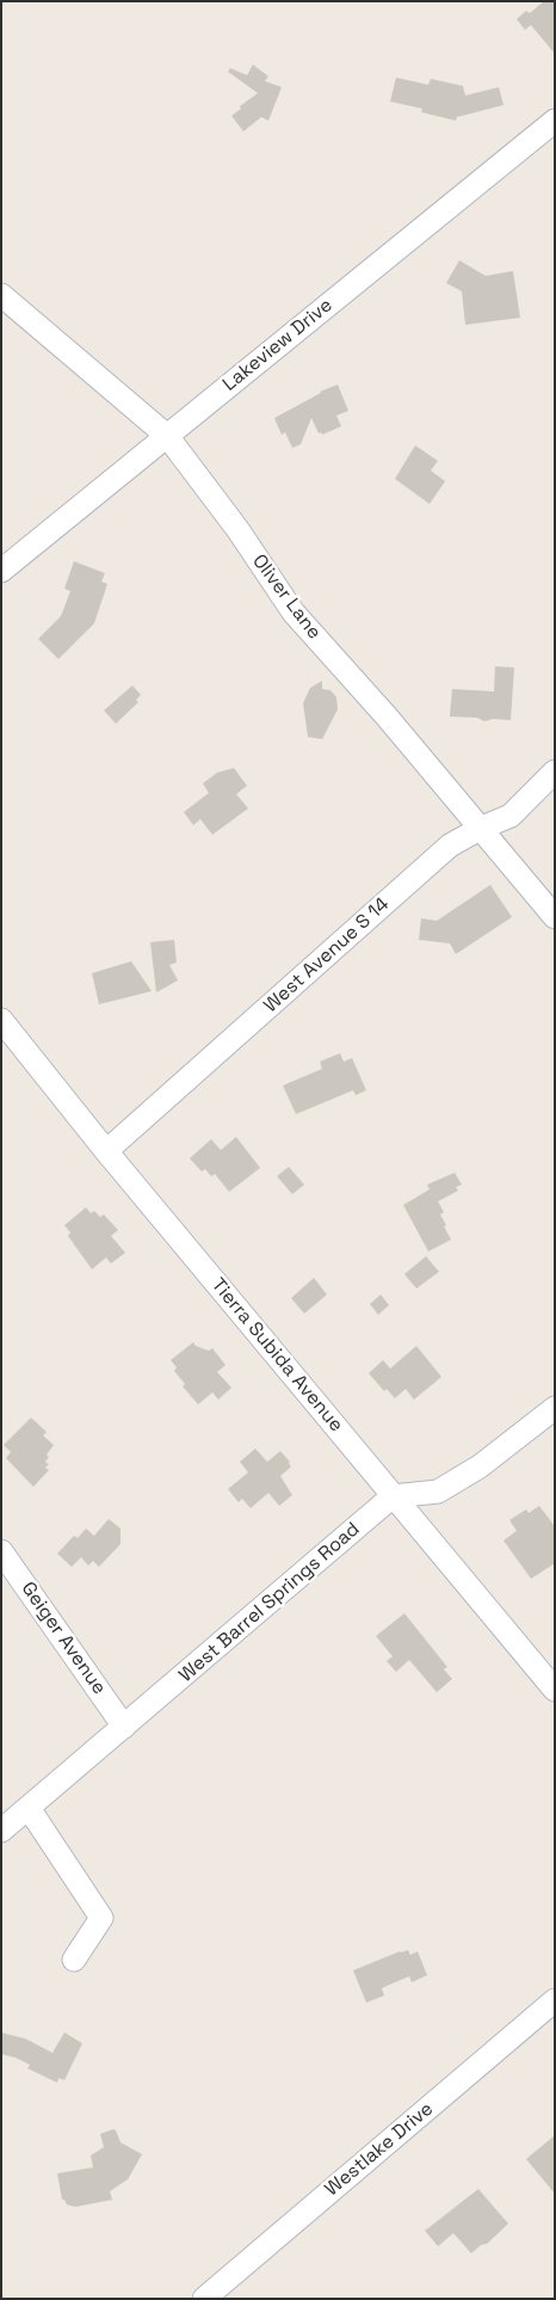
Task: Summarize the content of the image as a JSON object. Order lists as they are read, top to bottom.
{
  "streets": {
    "street": [
      "Lakeview Drive",
      "Oliver Lane",
      "West Avenue S 14",
      "Tierra Subida Avenue",
      "West Barrel Springs Road",
      "Geiger Avenue",
      "Westlake Drive"
    ]
  },
  "crossings": [
    ["Lakeview Drive", "Oliver Lane"],
    ["Oliver Lane", "West Avenue S 14"],
    ["West Avenue S 14", "Tierra Subida Avenue"],
    ["Tierra Subida Avenue", "West Barrel Springs Road"],
    ["West Barrel Springs Road", "Geiger Avenue"]
  ]
}
